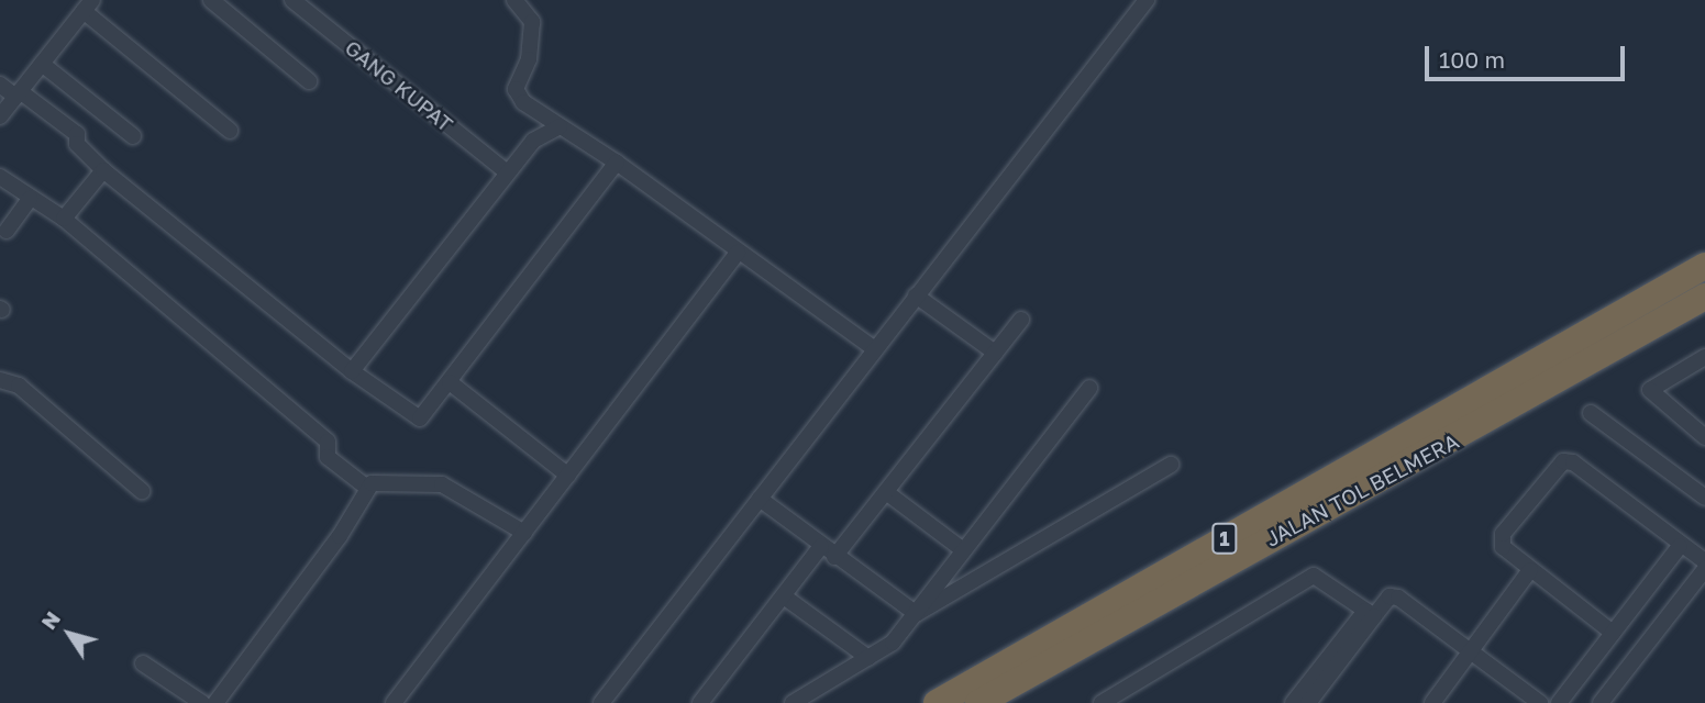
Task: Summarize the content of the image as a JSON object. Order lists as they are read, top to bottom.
{
  "streets": {
    "highway": ["JALAN TOL BELMERA", "1"],
    "street": ["GANG KUPAT"]
  },
  "scale_bar": "100 m",
  "north": "top left"
}
